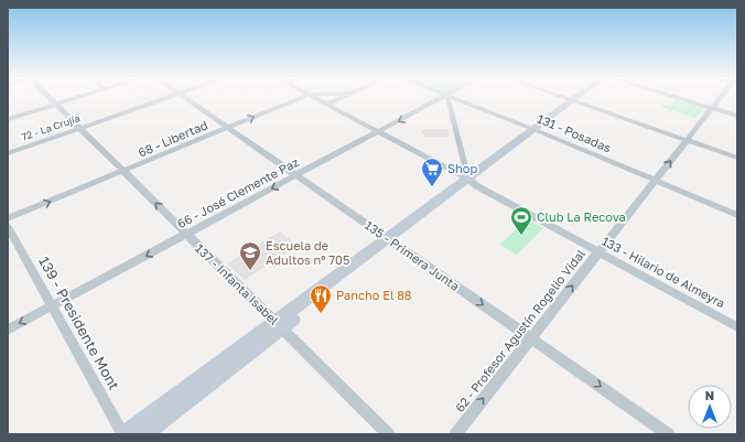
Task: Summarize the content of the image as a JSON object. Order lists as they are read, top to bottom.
{
  "streets": {
    "street": [
      "72 - La Crujía",
      "131 - Posadas",
      "68 - Libertad",
      "66 - José Clemente Paz",
      "135 - Primera Junta",
      "133 - Hilario de Almeyra",
      "137 - Infanta Isabel",
      "139 - Presidente Mont",
      "62 - Profesor Agustín Rogelio Vidal"
    ]
  },
  "crossings": [
    ["72 - La Crujía", "137 - Infanta Isabel"],
    ["131 - Posadas", "62 - Profesor Agustín Rogelio Vidal"],
    ["68 - Libertad", "135 - Primera Junta"],
    ["68 - Libertad", "133 - Hilario de Almeyra"],
    ["68 - Libertad", "137 - Infanta Isabel"],
    ["66 - José Clemente Paz", "135 - Primera Junta"],
    ["66 - José Clemente Paz", "133 - Hilario de Almeyra"],
    ["66 - José Clemente Paz", "137 - Infanta Isabel"],
    ["66 - José Clemente Paz", "139 - Presidente Mont"],
    ["135 - Primera Junta", "62 - Profesor Agustín Rogelio Vidal"],
    ["133 - Hilario de Almeyra", "62 - Profesor Agustín Rogelio Vidal"]
  ],
  "one_way": [
    "68 - Libertad",
    "66 - José Clemente Paz",
    "135 - Primera Junta",
    "62 - Profesor Agustín Rogelio Vidal"
  ],
  "places": {
    "supermarket": ["Shop"],
    "sports": ["Club La Recova"],
    "school or university": ["Escuela de Adultos nº 705"],
    "restaurant": ["Pancho El 88"]
  },
  "north": "top"
}
